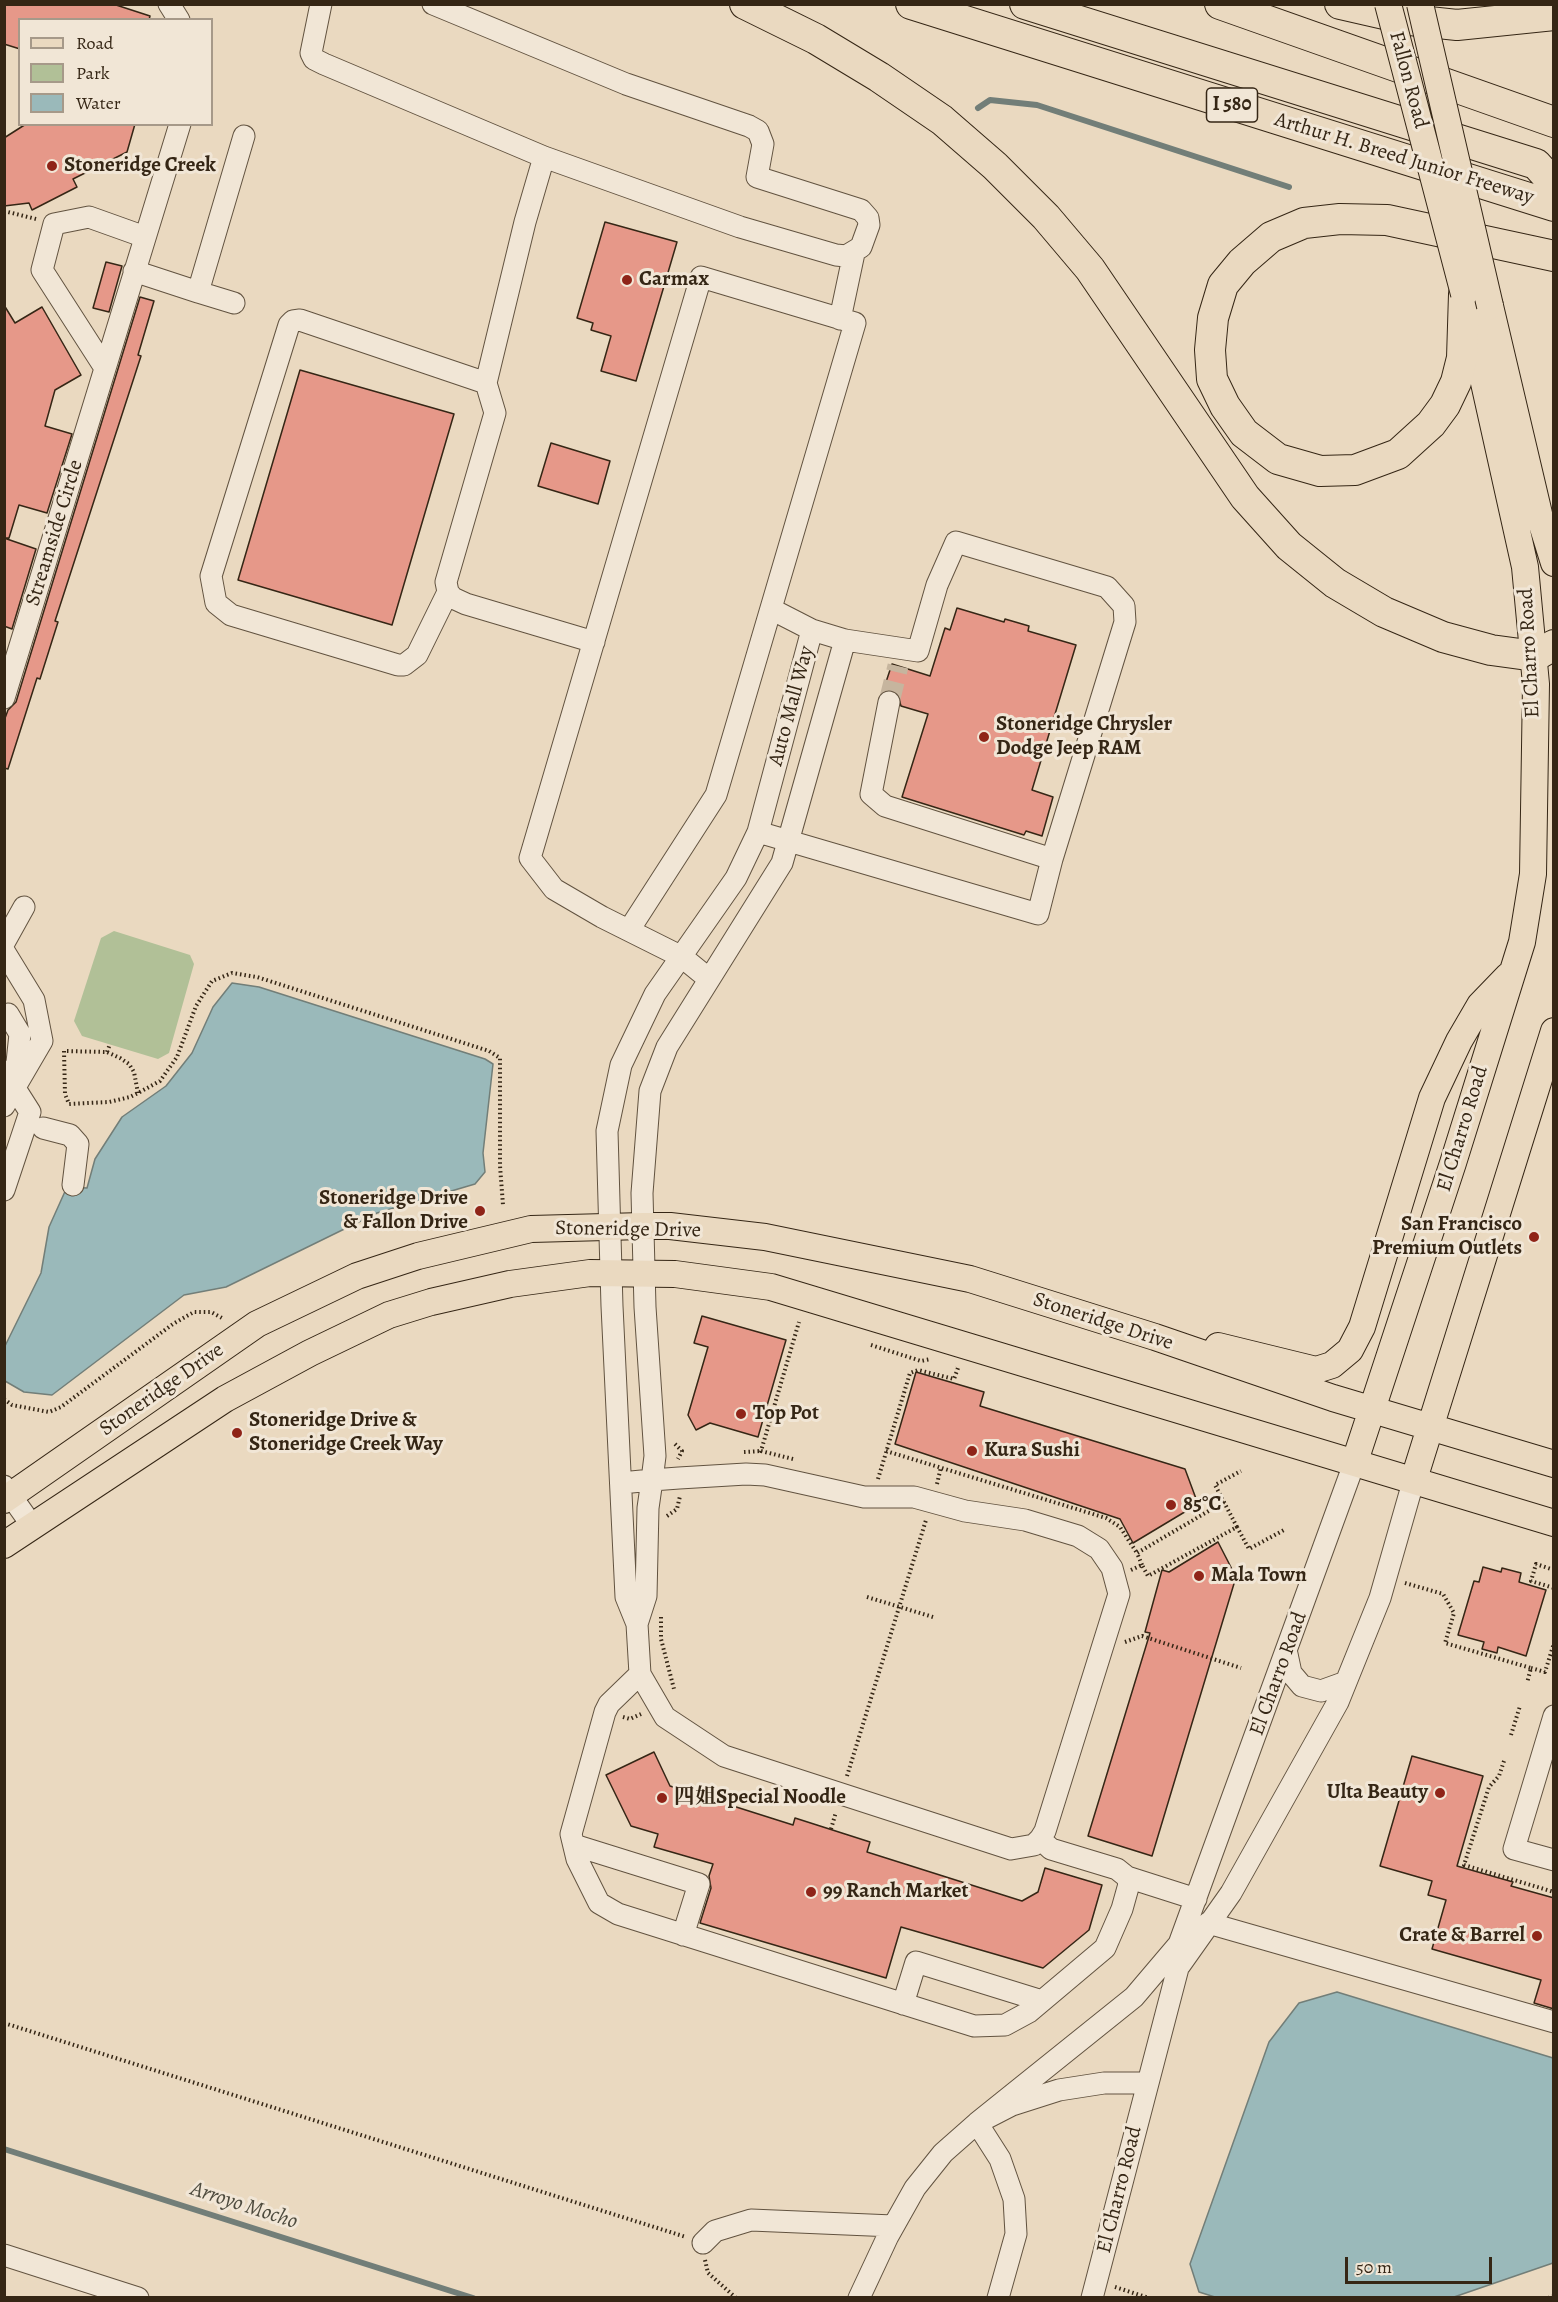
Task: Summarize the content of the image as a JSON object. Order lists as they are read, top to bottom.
{
  "streets": {
    "highway": ["I 580", "Arthur H. Breed Junior Freeway"],
    "main road": ["Fallon Road", "El Charro Road", "Stoneridge Drive"],
    "street": ["Streamside Circle", "Auto Mall Way"]
  },
  "crossings": [
    ["Fallon Road", "El Charro Road"],
    ["El Charro Road", "Stoneridge Drive"],
    ["Auto Mall Way", "Stoneridge Drive"]
  ],
  "water": ["Arroyo Mocho"],
  "places": [
    "Stoneridge Creek",
    "Carmax",
    "Stoneridge Chrysler Dodge Jeep RAM",
    "Stoneridge Drive & Fallon Drive",
    "San Francisco Premium Outlets",
    "Top Pot",
    "Stoneridge Drive & Stoneridge Creek Way",
    "Kura Sushi",
    "85°C",
    "Mala Town",
    "Ulta Beauty",
    "四姐Special Noodle",
    "99 Ranch Market",
    "Crate & Barrel"
  ],
  "legend": ["Road", "Park", "Water"],
  "scale_bar": "50 m"
}
